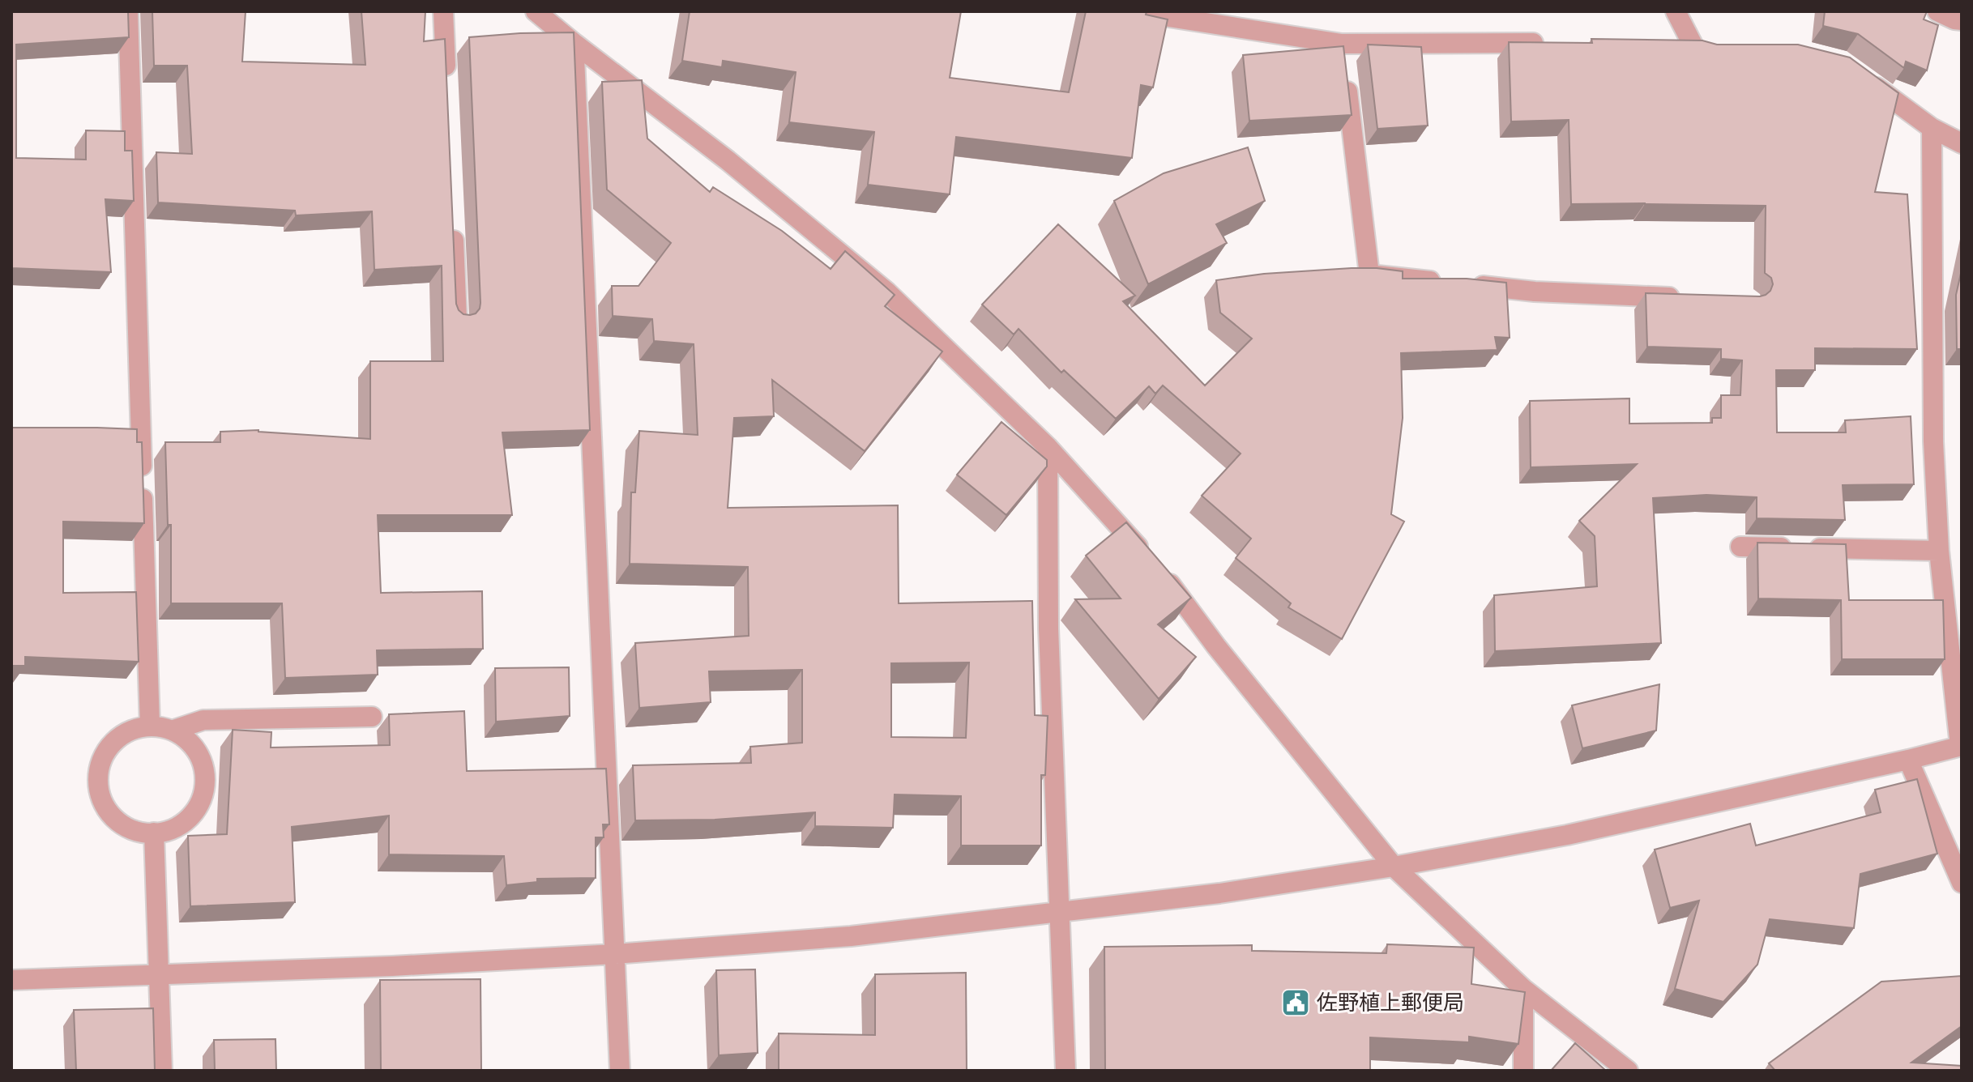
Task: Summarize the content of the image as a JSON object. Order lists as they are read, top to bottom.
{
  "places": {
    "public building": ["佐野植上郵便局"]
  }
}
